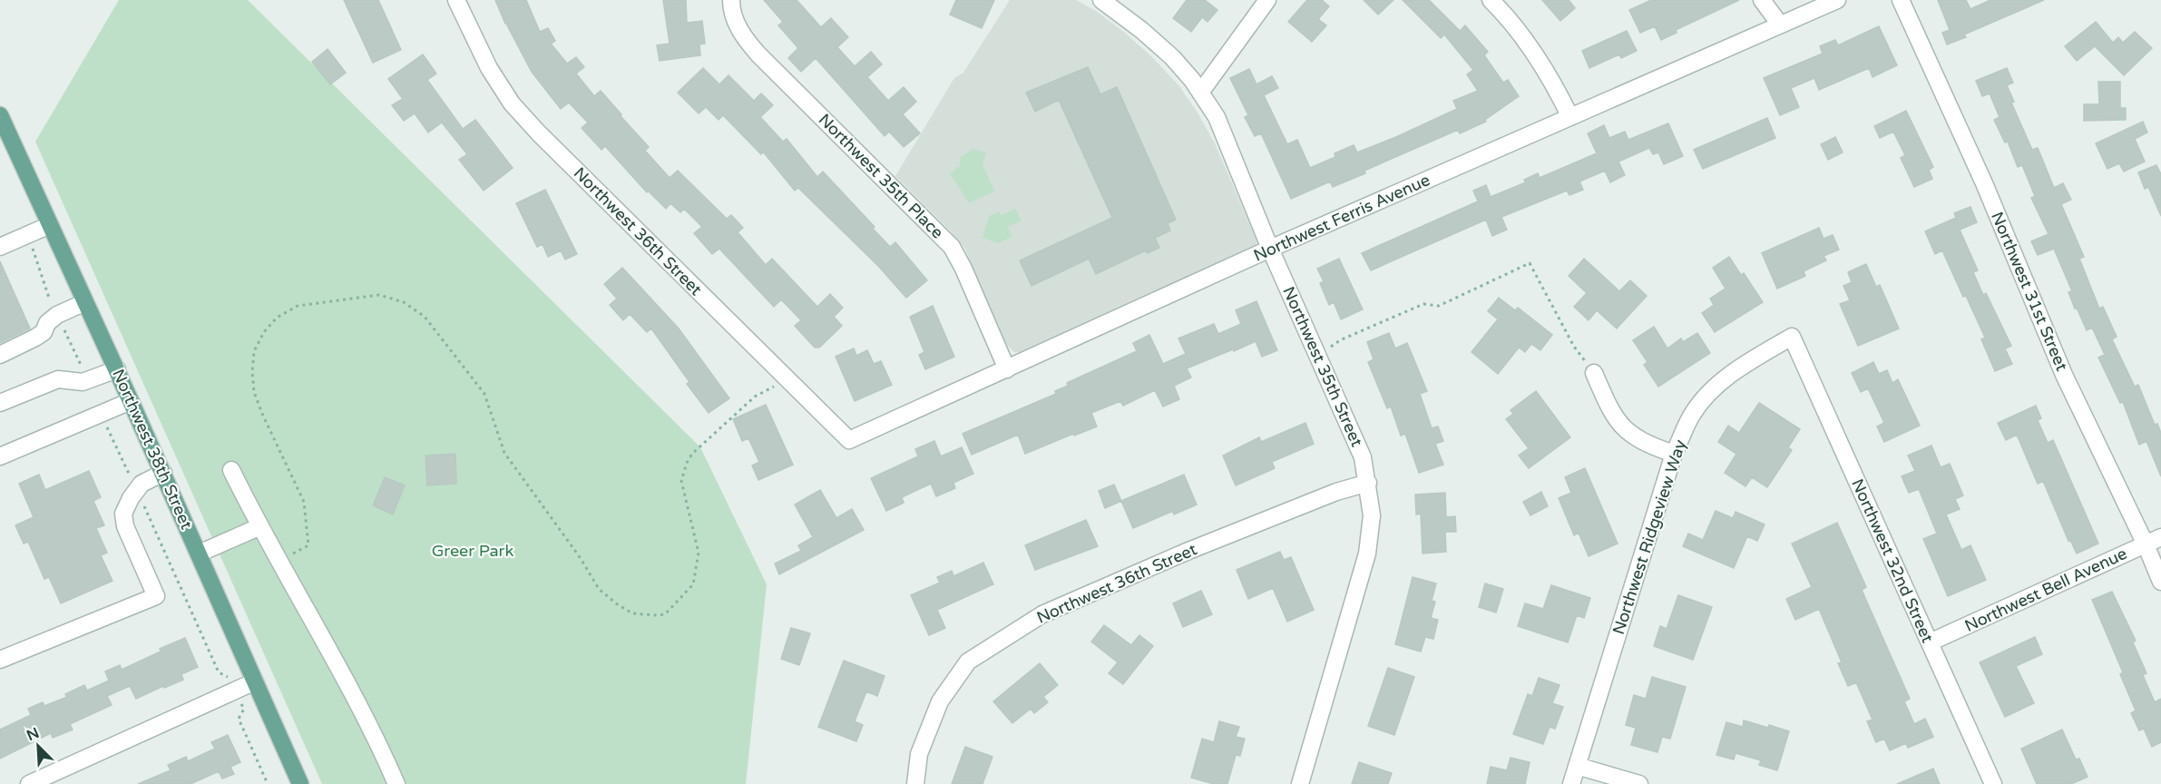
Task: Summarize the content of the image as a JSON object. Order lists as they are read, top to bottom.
{
  "streets": {
    "main road": ["Northwest 38th Street"],
    "street": [
      "Northwest 35th Place",
      "Northwest Ferris Avenue",
      "Northwest 36th Street",
      "Northwest 31st Street",
      "Northwest 35th Street",
      "Northwest Ridgeview Way",
      "Northwest 32nd Street",
      "Northwest Bell Avenue"
    ]
  },
  "crossings": [
    ["Northwest 35th Place", "Northwest Ferris Avenue"],
    ["Northwest Ferris Avenue", "Northwest 36th Street"],
    ["Northwest Ferris Avenue", "Northwest 35th Street"],
    ["Northwest 36th Street", "Northwest 35th Street"],
    ["Northwest 31st Street", "Northwest Bell Avenue"],
    ["Northwest Ridgeview Way", "Northwest 32nd Street"],
    ["Northwest 32nd Street", "Northwest Bell Avenue"]
  ],
  "parks": ["Greer Park"],
  "north": "top left"
}
